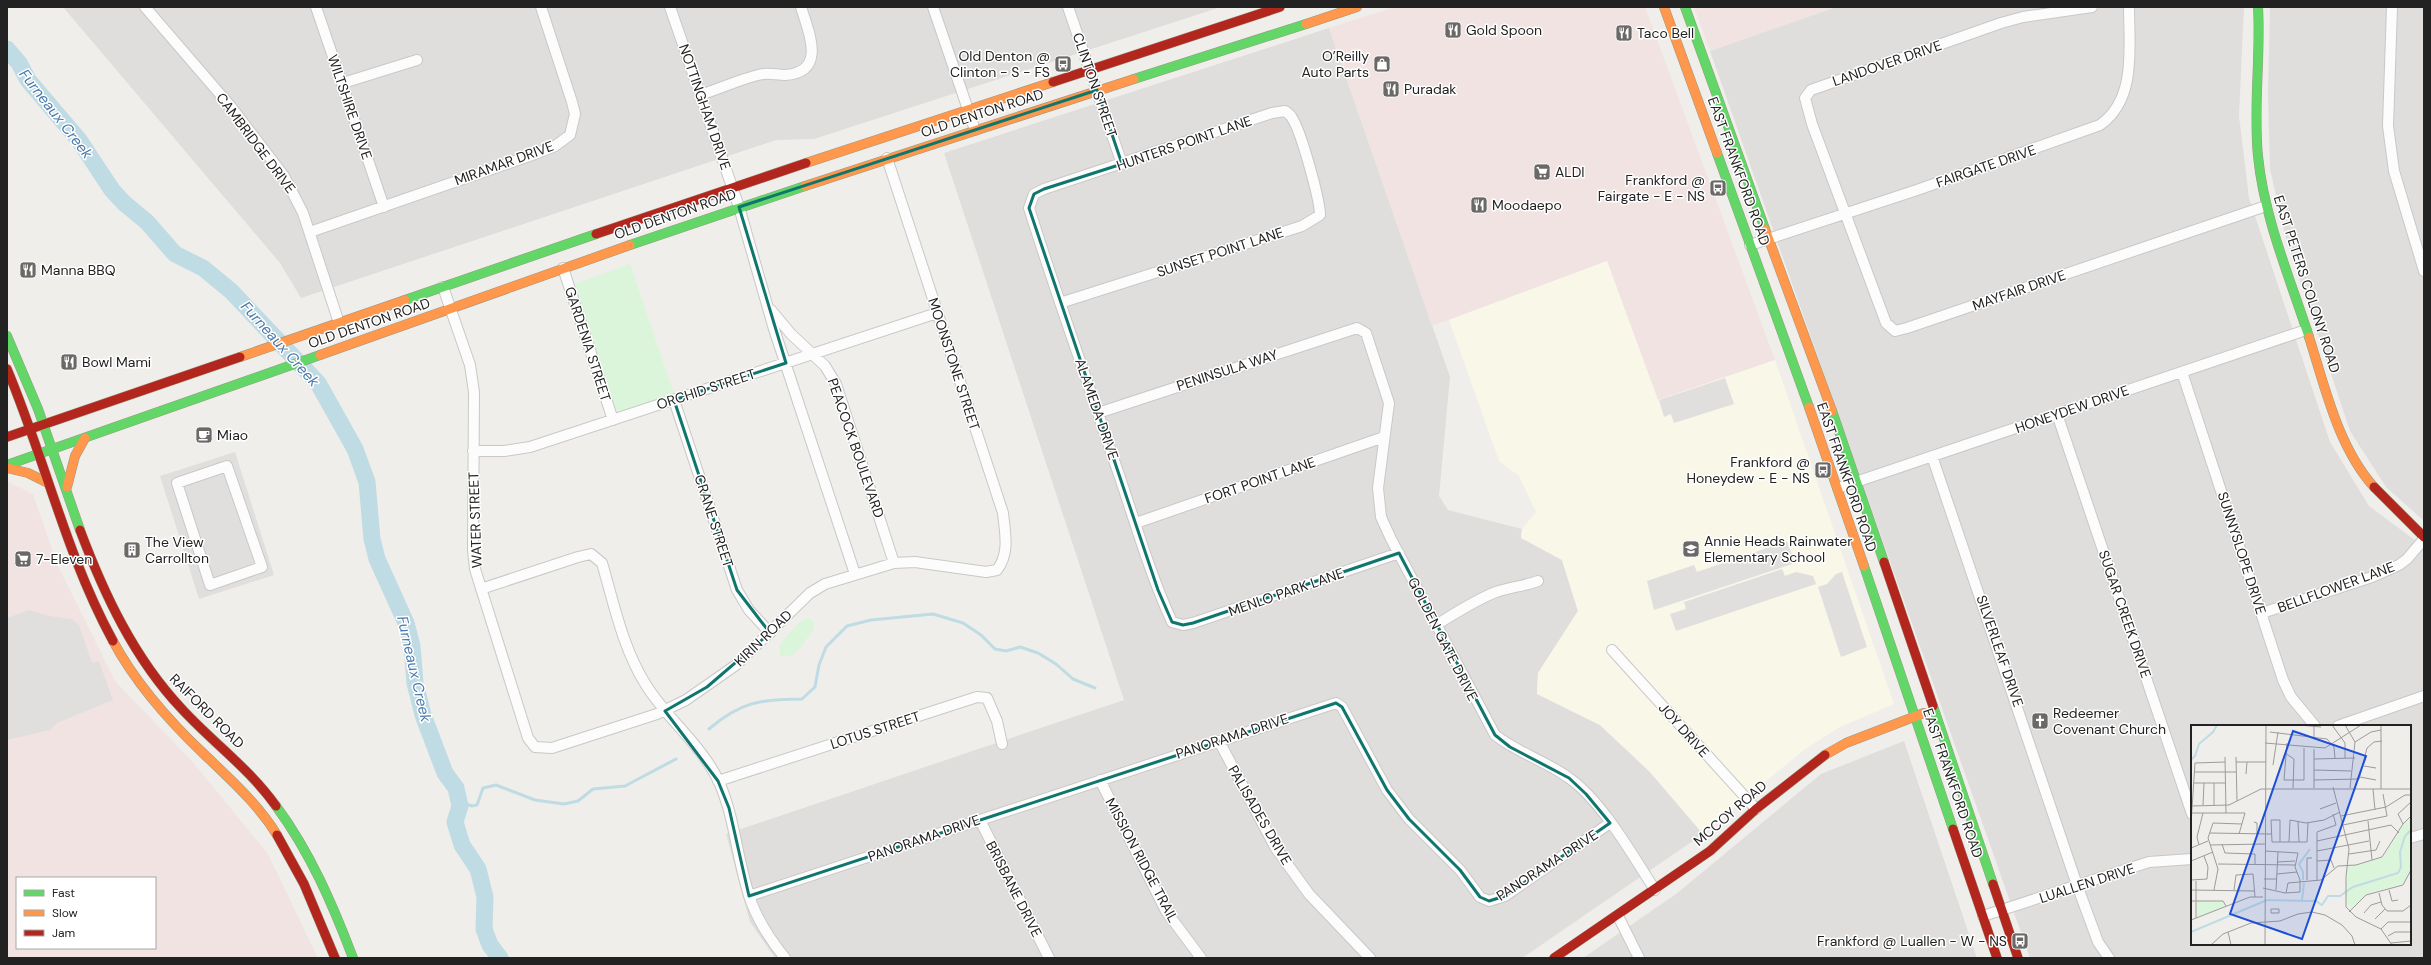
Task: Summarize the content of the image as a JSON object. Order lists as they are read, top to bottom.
{
  "streets": {
    "main road": [
      "OLD DENTON ROAD",
      "EAST FRANKFORD ROAD",
      "EAST PETERS COLONY ROAD",
      "RAIFORD ROAD",
      "MCCOY ROAD"
    ],
    "street": [
      "LANDOVER DRIVE",
      "CLINTON STREET",
      "WILTSHIRE DRIVE",
      "NOTTINGHAM DRIVE",
      "CAMBRIDGE DRIVE",
      "HUNTERS POINT LANE",
      "MIRAMAR DRIVE",
      "FAIRGATE DRIVE",
      "SUNSET POINT LANE",
      "MAYFAIR DRIVE",
      "GARDENIA STREET",
      "MOONSTONE STREET",
      "PENINSULA WAY",
      "ORCHID STREET",
      "ALAMEDA DRIVE",
      "HONEYDEW DRIVE",
      "PEACOCK BOULEVARD",
      "FORT POINT LANE",
      "WATER STREET",
      "CRANE STREET",
      "SUNNYSLOPE DRIVE",
      "BELLFLOWER LANE",
      "MENLO PARK LANE",
      "SUGAR CREEK DRIVE",
      "KIRIN ROAD",
      "GOLDEN GATE DRIVE",
      "SILVERLEAF DRIVE",
      "LOTUS STREET",
      "JOY DRIVE",
      "PANORAMA DRIVE",
      "PALISADES DRIVE",
      "MISSION RIDGE TRAIL",
      "LUALLEN DRIVE",
      "BRISBANE DRIVE"
    ]
  },
  "crossings": [
    ["LANDOVER DRIVE", "FAIRGATE DRIVE"],
    ["LANDOVER DRIVE", "MAYFAIR DRIVE"],
    ["CLINTON STREET", "OLD DENTON ROAD"],
    ["CLINTON STREET", "HUNTERS POINT LANE"],
    ["WILTSHIRE DRIVE", "MIRAMAR DRIVE"],
    ["NOTTINGHAM DRIVE", "OLD DENTON ROAD"],
    ["NOTTINGHAM DRIVE", "PEACOCK BOULEVARD"],
    ["OLD DENTON ROAD", "CAMBRIDGE DRIVE"],
    ["OLD DENTON ROAD", "GARDENIA STREET"],
    ["OLD DENTON ROAD", "MOONSTONE STREET"],
    ["OLD DENTON ROAD", "PEACOCK BOULEVARD"],
    ["OLD DENTON ROAD", "WATER STREET"],
    ["OLD DENTON ROAD", "RAIFORD ROAD"],
    ["CAMBRIDGE DRIVE", "MIRAMAR DRIVE"],
    ["HUNTERS POINT LANE", "SUNSET POINT LANE"],
    ["HUNTERS POINT LANE", "ALAMEDA DRIVE"],
    ["FAIRGATE DRIVE", "EAST FRANKFORD ROAD"],
    ["FAIRGATE DRIVE", "MAYFAIR DRIVE"],
    ["EAST FRANKFORD ROAD", "HONEYDEW DRIVE"],
    ["EAST FRANKFORD ROAD", "MCCOY ROAD"],
    ["EAST FRANKFORD ROAD", "LUALLEN DRIVE"],
    ["SUNSET POINT LANE", "ALAMEDA DRIVE"],
    ["EAST PETERS COLONY ROAD", "MAYFAIR DRIVE"],
    ["EAST PETERS COLONY ROAD", "HONEYDEW DRIVE"],
    ["EAST PETERS COLONY ROAD", "BELLFLOWER LANE"],
    ["GARDENIA STREET", "ORCHID STREET"],
    ["MOONSTONE STREET", "ORCHID STREET"],
    ["MOONSTONE STREET", "KIRIN ROAD"],
    ["PENINSULA WAY", "ALAMEDA DRIVE"],
    ["PENINSULA WAY", "GOLDEN GATE DRIVE"],
    ["ORCHID STREET", "PEACOCK BOULEVARD"],
    ["ORCHID STREET", "WATER STREET"],
    ["ORCHID STREET", "CRANE STREET"],
    ["ALAMEDA DRIVE", "FORT POINT LANE"],
    ["ALAMEDA DRIVE", "MENLO PARK LANE"],
    ["HONEYDEW DRIVE", "SUNNYSLOPE DRIVE"],
    ["HONEYDEW DRIVE", "SUGAR CREEK DRIVE"],
    ["HONEYDEW DRIVE", "SILVERLEAF DRIVE"],
    ["PEACOCK BOULEVARD", "KIRIN ROAD"],
    ["FORT POINT LANE", "GOLDEN GATE DRIVE"],
    ["WATER STREET", "KIRIN ROAD"],
    ["CRANE STREET", "KIRIN ROAD"],
    ["SUNNYSLOPE DRIVE", "BELLFLOWER LANE"],
    ["MENLO PARK LANE", "GOLDEN GATE DRIVE"],
    ["GOLDEN GATE DRIVE", "PANORAMA DRIVE"],
    ["GOLDEN GATE DRIVE", "MCCOY ROAD"],
    ["SILVERLEAF DRIVE", "LUALLEN DRIVE"],
    ["JOY DRIVE", "MCCOY ROAD"],
    ["PANORAMA DRIVE", "PALISADES DRIVE"],
    ["PANORAMA DRIVE", "MISSION RIDGE TRAIL"],
    ["PANORAMA DRIVE", "BRISBANE DRIVE"]
  ],
  "water": ["Furneaux Creek"],
  "places": {
    "restaurant": [
      "Gold Spoon",
      "Taco Bell",
      "Puradak",
      "Moodaepo",
      "Manna BBQ",
      "Bowl Mami"
    ],
    "bus stop": [
      "Old Denton @ Clinton - S - FS",
      "Frankford @ Fairgate - E - NS",
      "Frankford @ Honeydew - E - NS",
      "Frankford @ Luallen - W - NS"
    ],
    "shop": ["O’Reilly Auto Parts"],
    "supermarket": ["ALDI", "7-Eleven"],
    "cafe": ["Miao"],
    "school or university": ["Annie Heads Rainwater Elementary School"],
    "building": ["The View Carrollton"],
    "church": ["Redeemer Covenant Church"]
  },
  "legend": ["Fast", "Slow", "Jam"]
}
